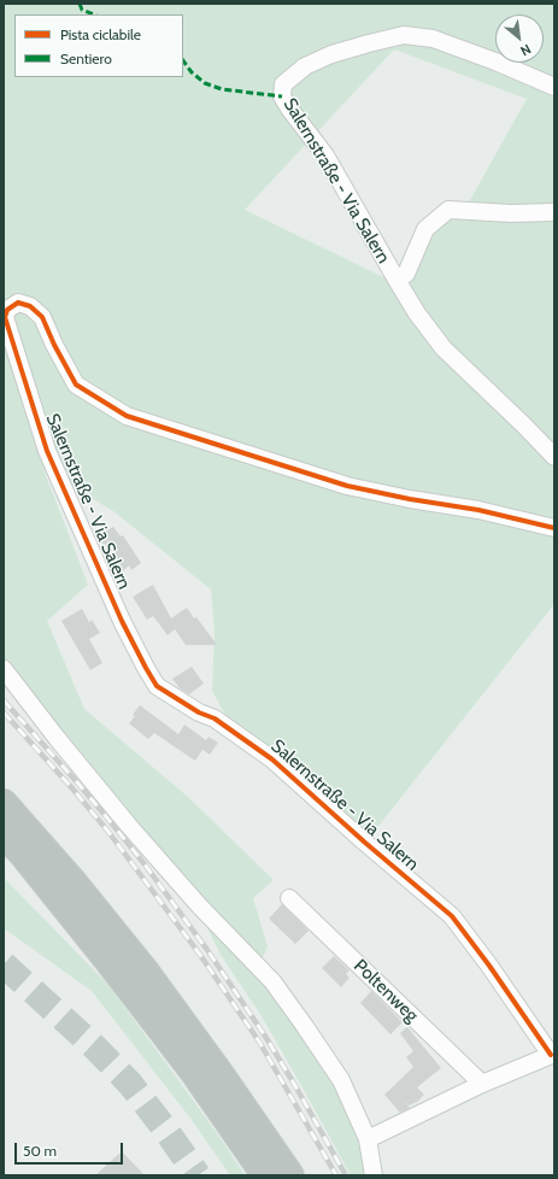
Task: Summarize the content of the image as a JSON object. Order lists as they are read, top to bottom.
{
  "streets": {
    "street": ["Salernstraße - Via Salern", "Poltenweg"]
  },
  "legend": ["Pista ciclabile", "Sentiero"],
  "scale_bar": "50 m",
  "north": "bottom right"
}
